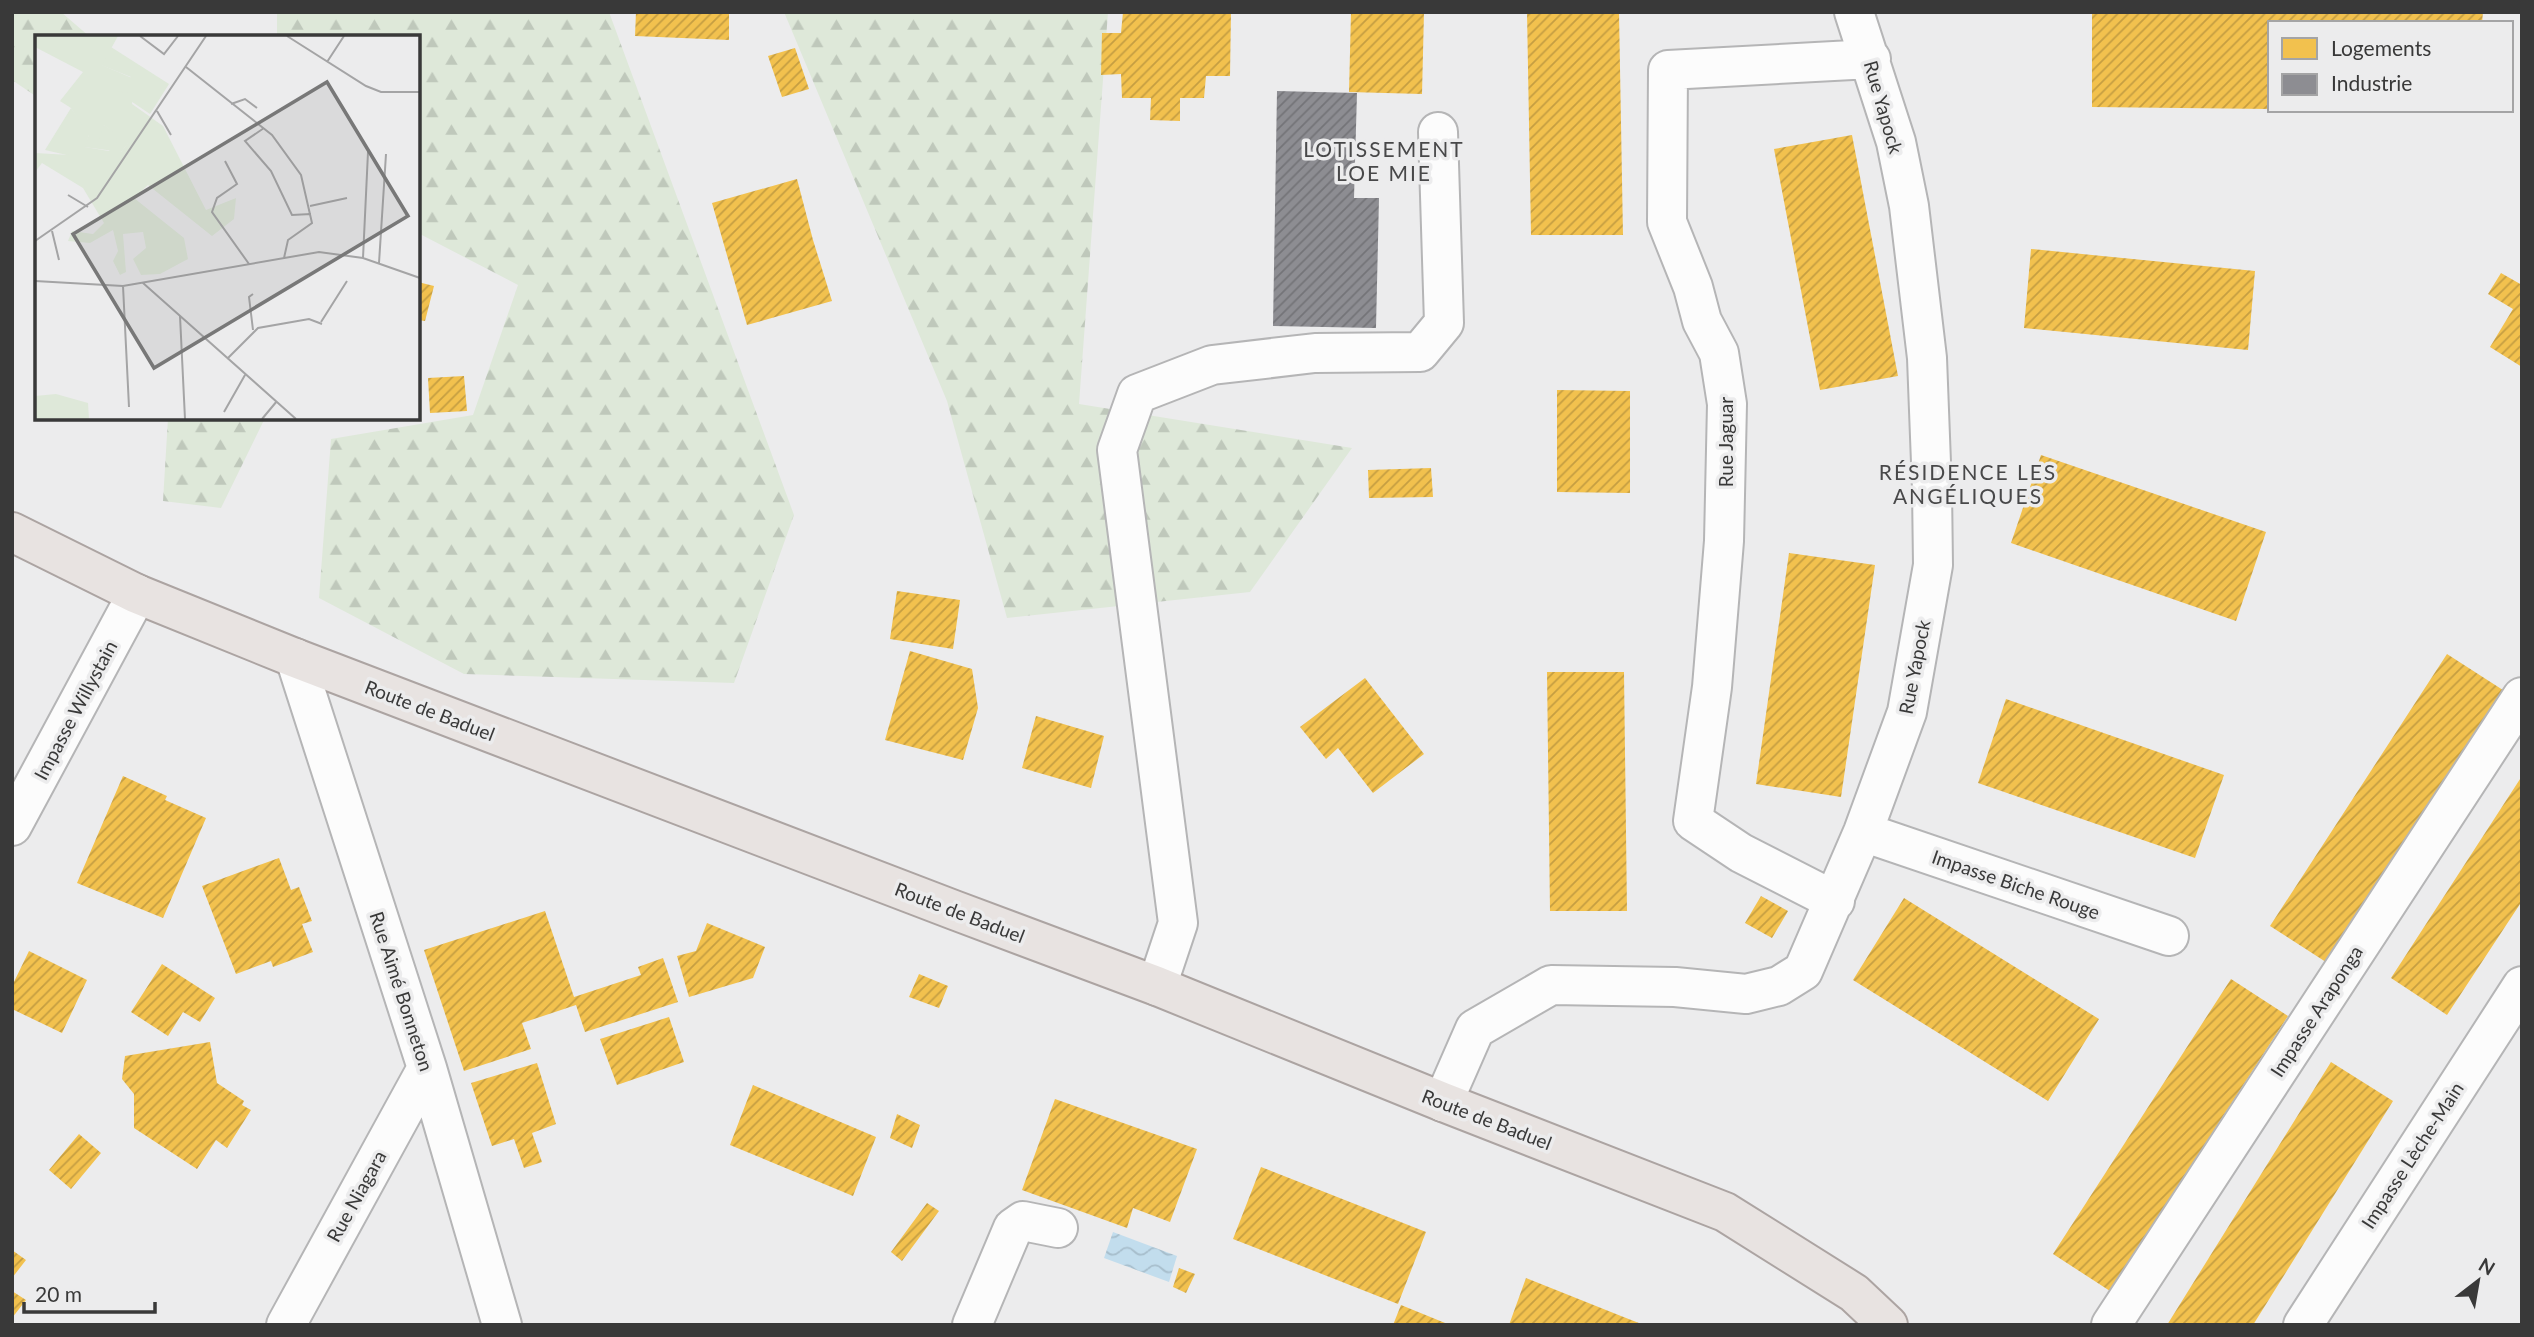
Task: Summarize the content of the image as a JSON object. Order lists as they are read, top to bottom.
{
  "streets": {
    "main road": ["Route de Baduel"],
    "street": [
      "Rue Yapock",
      "Rue Jaguar",
      "Impasse Willystain",
      "Impasse Biche Rouge",
      "Rue Aimé Bonneton",
      "Impasse Araponga",
      "Impasse Lèche-Main",
      "Rue Niagara"
    ]
  },
  "crossings": [
    ["Rue Yapock", "Rue Jaguar"],
    ["Rue Yapock", "Route de Baduel"],
    ["Rue Yapock", "Impasse Biche Rouge"],
    ["Impasse Willystain", "Route de Baduel"],
    ["Route de Baduel", "Rue Aimé Bonneton"],
    ["Rue Aimé Bonneton", "Rue Niagara"]
  ],
  "districts": ["LOTISSEMENT LOE MIE", "RÉSIDENCE LES ANGÉLIQUES"],
  "legend": ["Logements", "Industrie"],
  "scale_bar": "20 m",
  "north": "top right"
}
